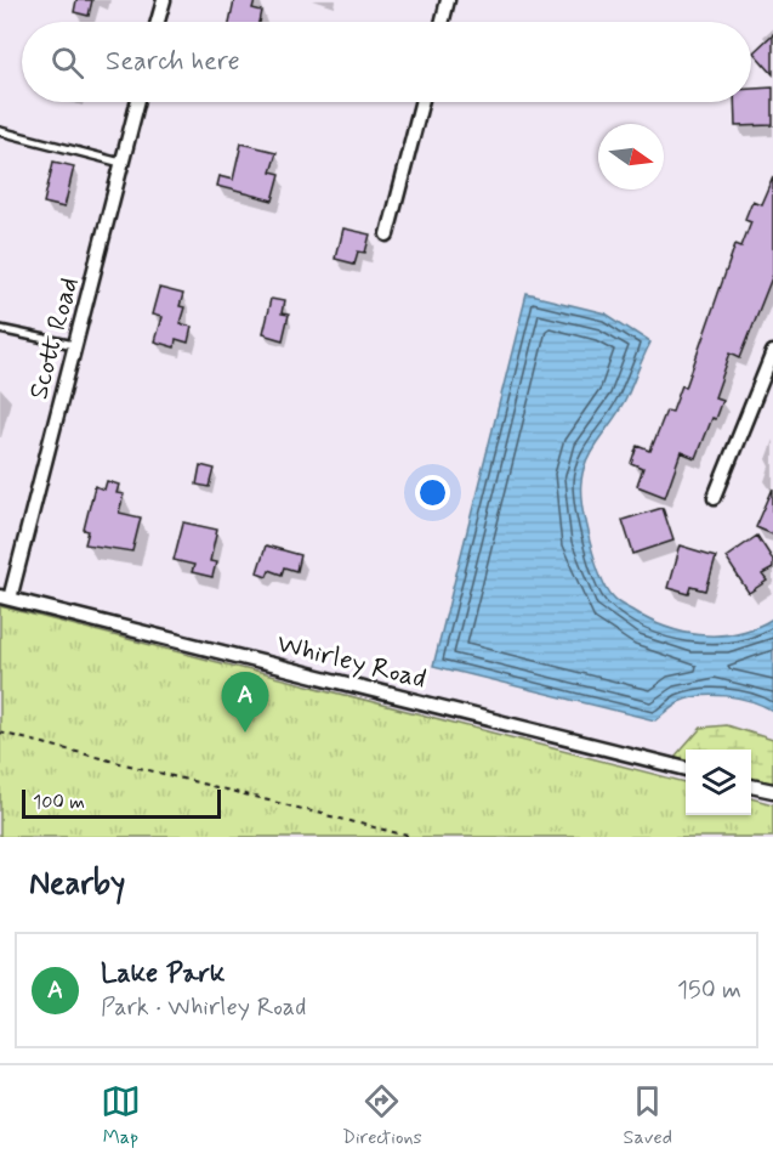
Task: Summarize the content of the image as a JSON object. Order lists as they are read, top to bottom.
{
  "streets": {
    "street": ["Scott Road", "Whirley Road"]
  },
  "crossings": [
    ["Scott Road", "Whirley Road"]
  ],
  "scale_bar": "100 m",
  "north": "right",
  "page": {
    "search": "Search here",
    "pins": "A",
    "scale": "100 m",
    "heading": "Nearby",
    "list": [
      {
        "mark": "A",
        "name": "Lake Park",
        "note": "Park · Whirley Road",
        "value": "150 m"
      }
    ],
    "nav": ["Map", "Directions", "Saved"]
  }
}
